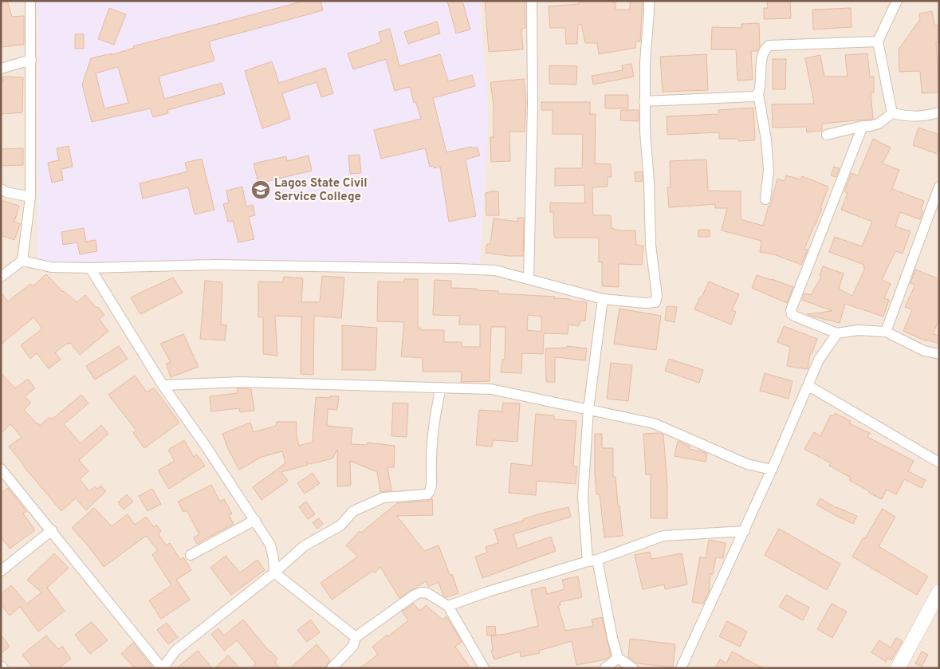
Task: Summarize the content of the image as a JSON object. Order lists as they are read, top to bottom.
{
  "places": {
    "school or university": ["Lagos State Civil Service College"]
  }
}
